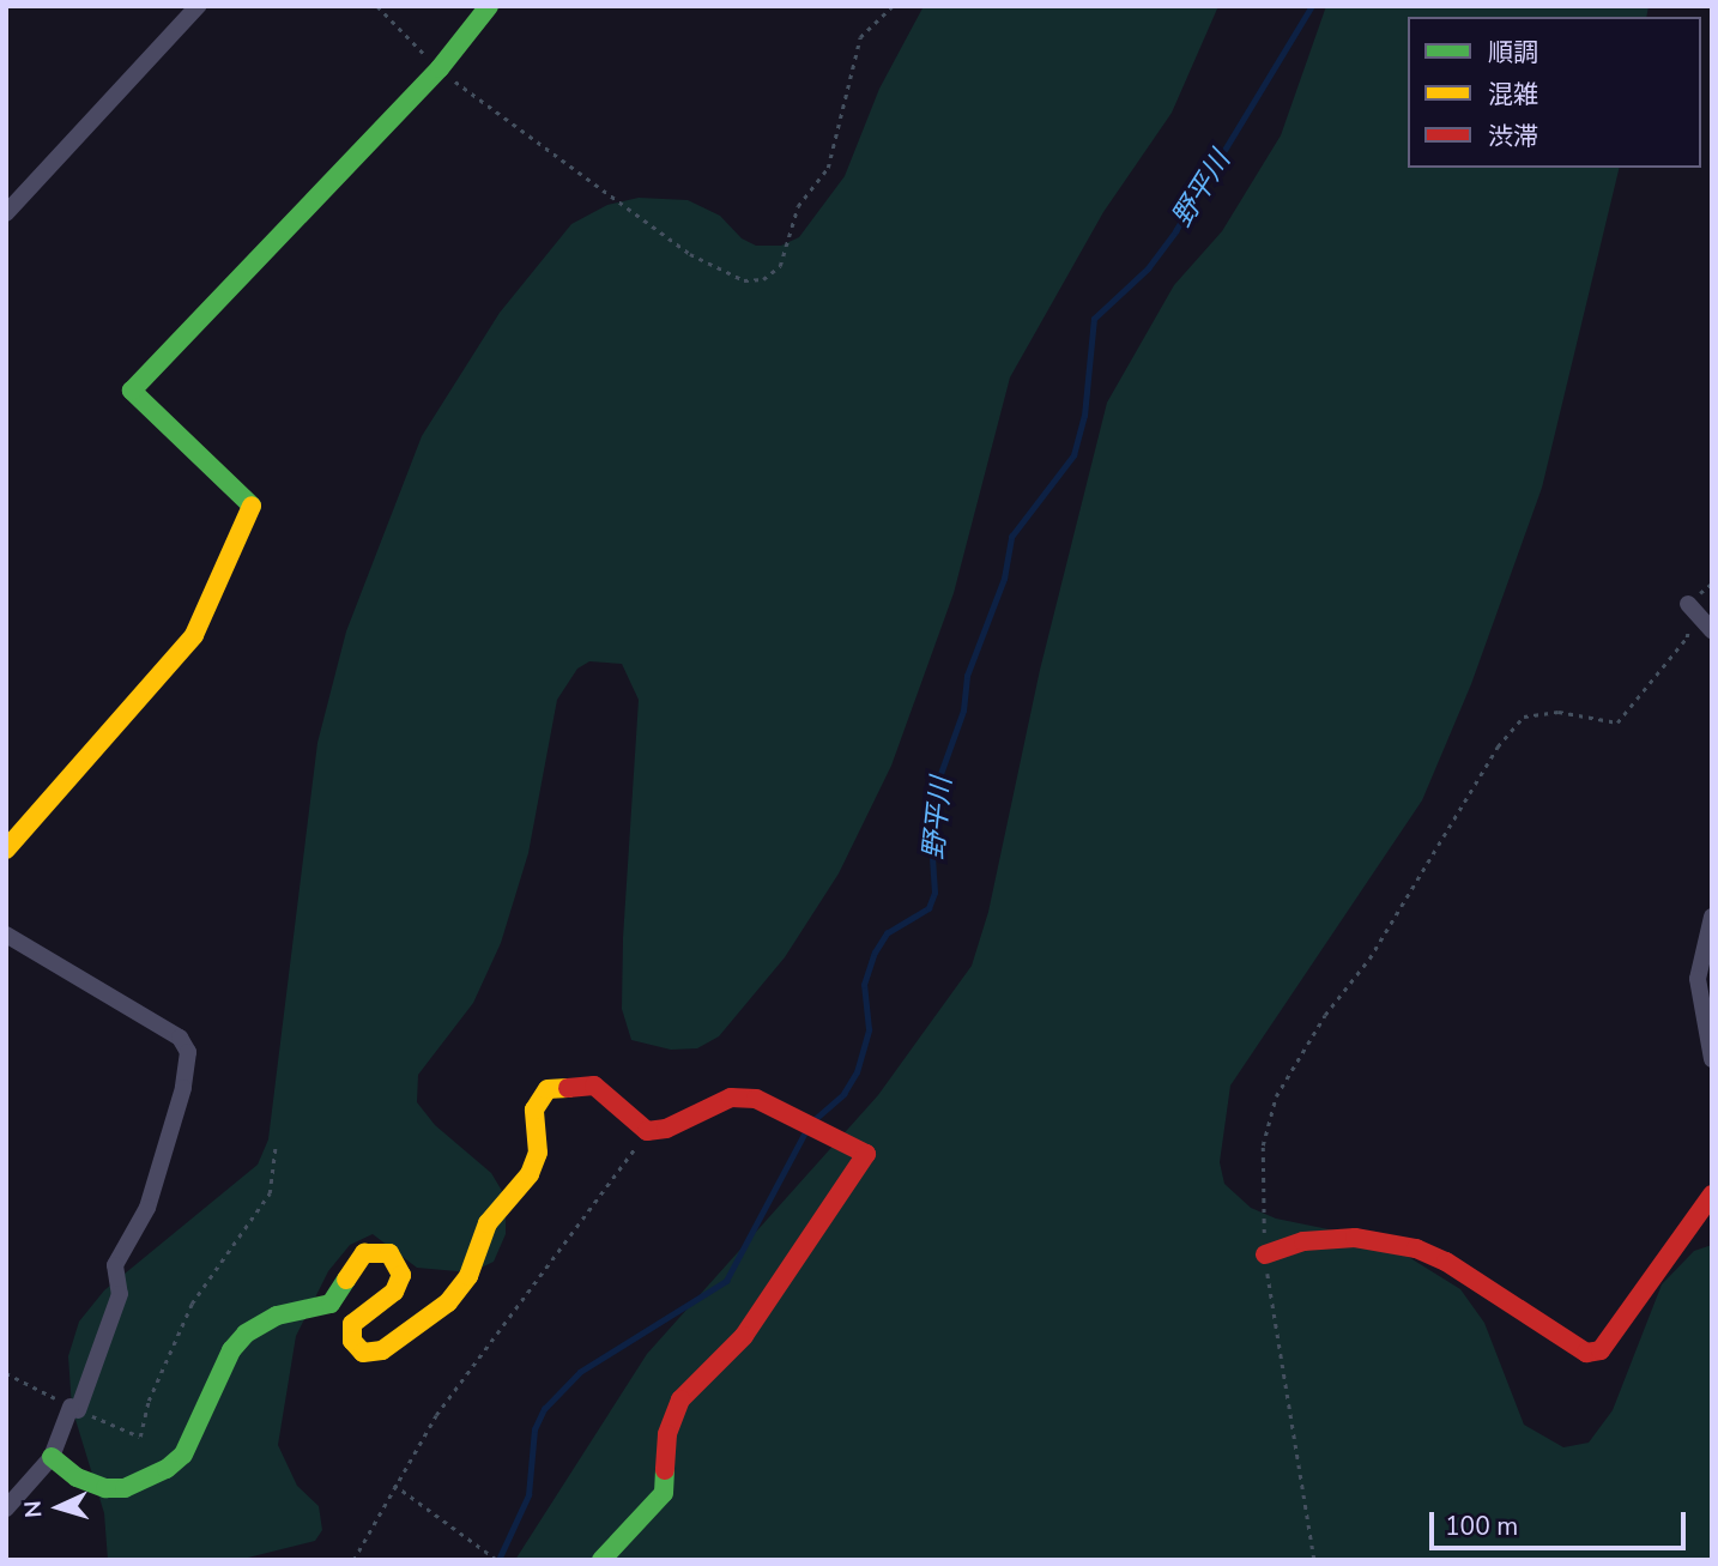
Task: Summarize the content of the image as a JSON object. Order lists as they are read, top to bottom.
{
  "water": ["野平川"],
  "legend": ["順調", "混雑", "渋滞"],
  "scale_bar": "100 m",
  "north": "left"
}
